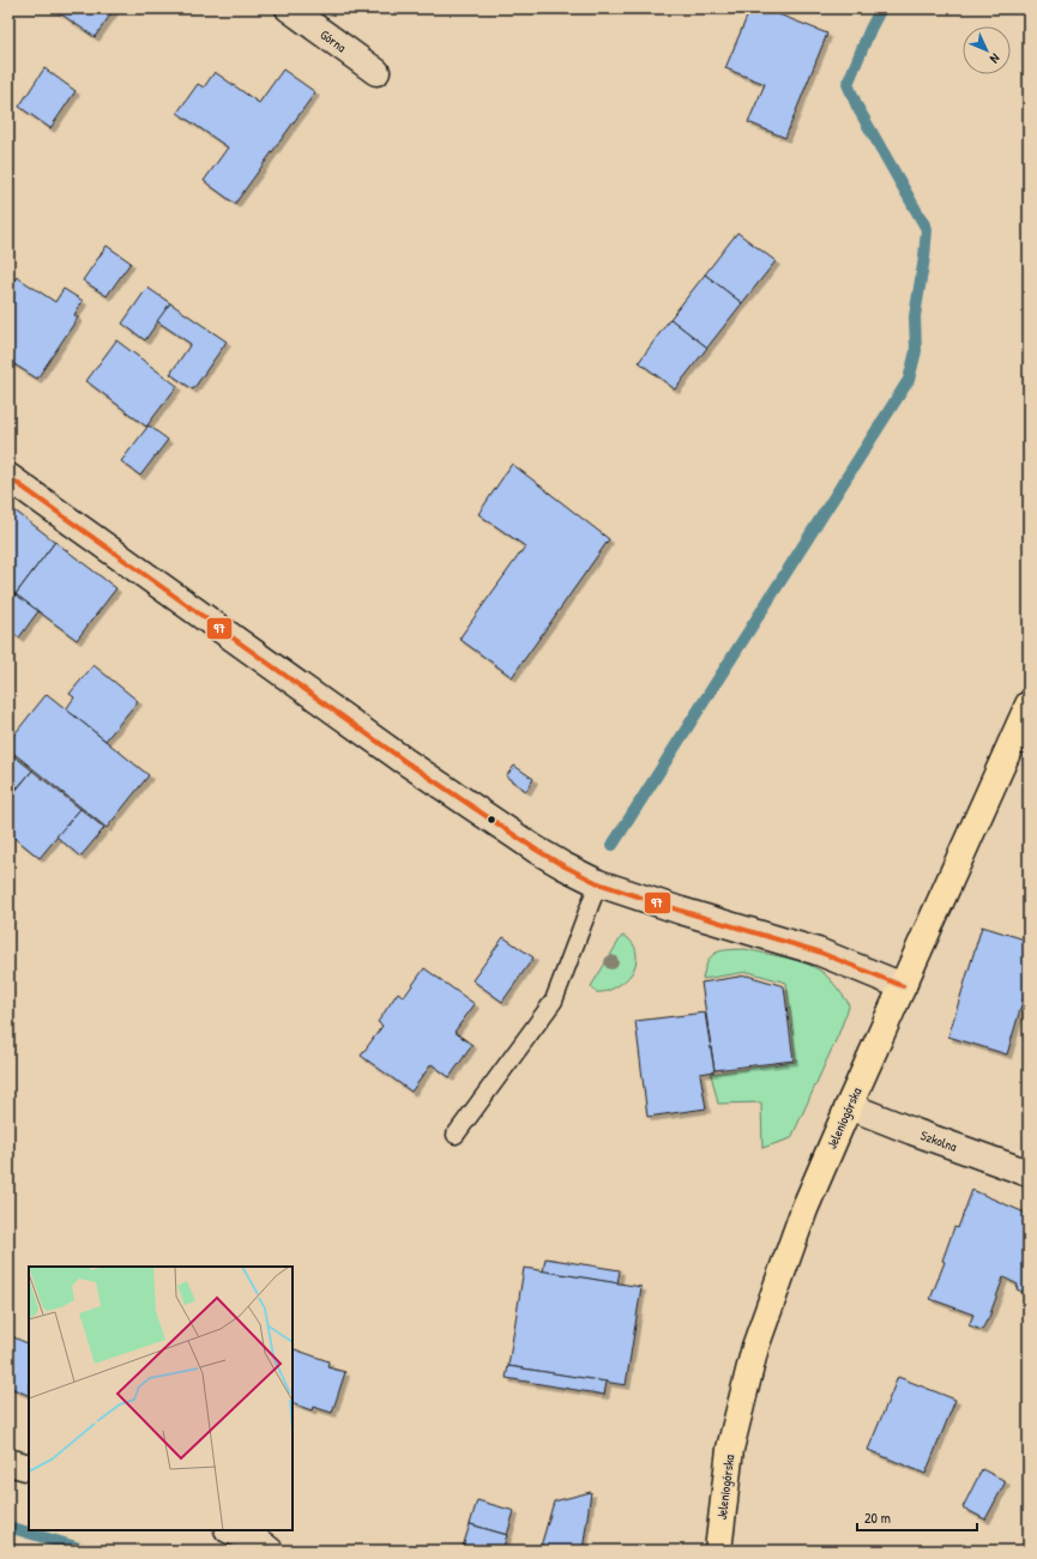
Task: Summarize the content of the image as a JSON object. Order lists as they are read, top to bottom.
{
  "streets": {
    "main road": ["Jeleniogórska"],
    "street": ["Górna", "Szkolna"]
  },
  "crossings": [
    ["Jeleniogórska", "Szkolna"]
  ],
  "lines": ["transit line 97"],
  "scale_bar": "20 m",
  "north": "bottom right"
}
